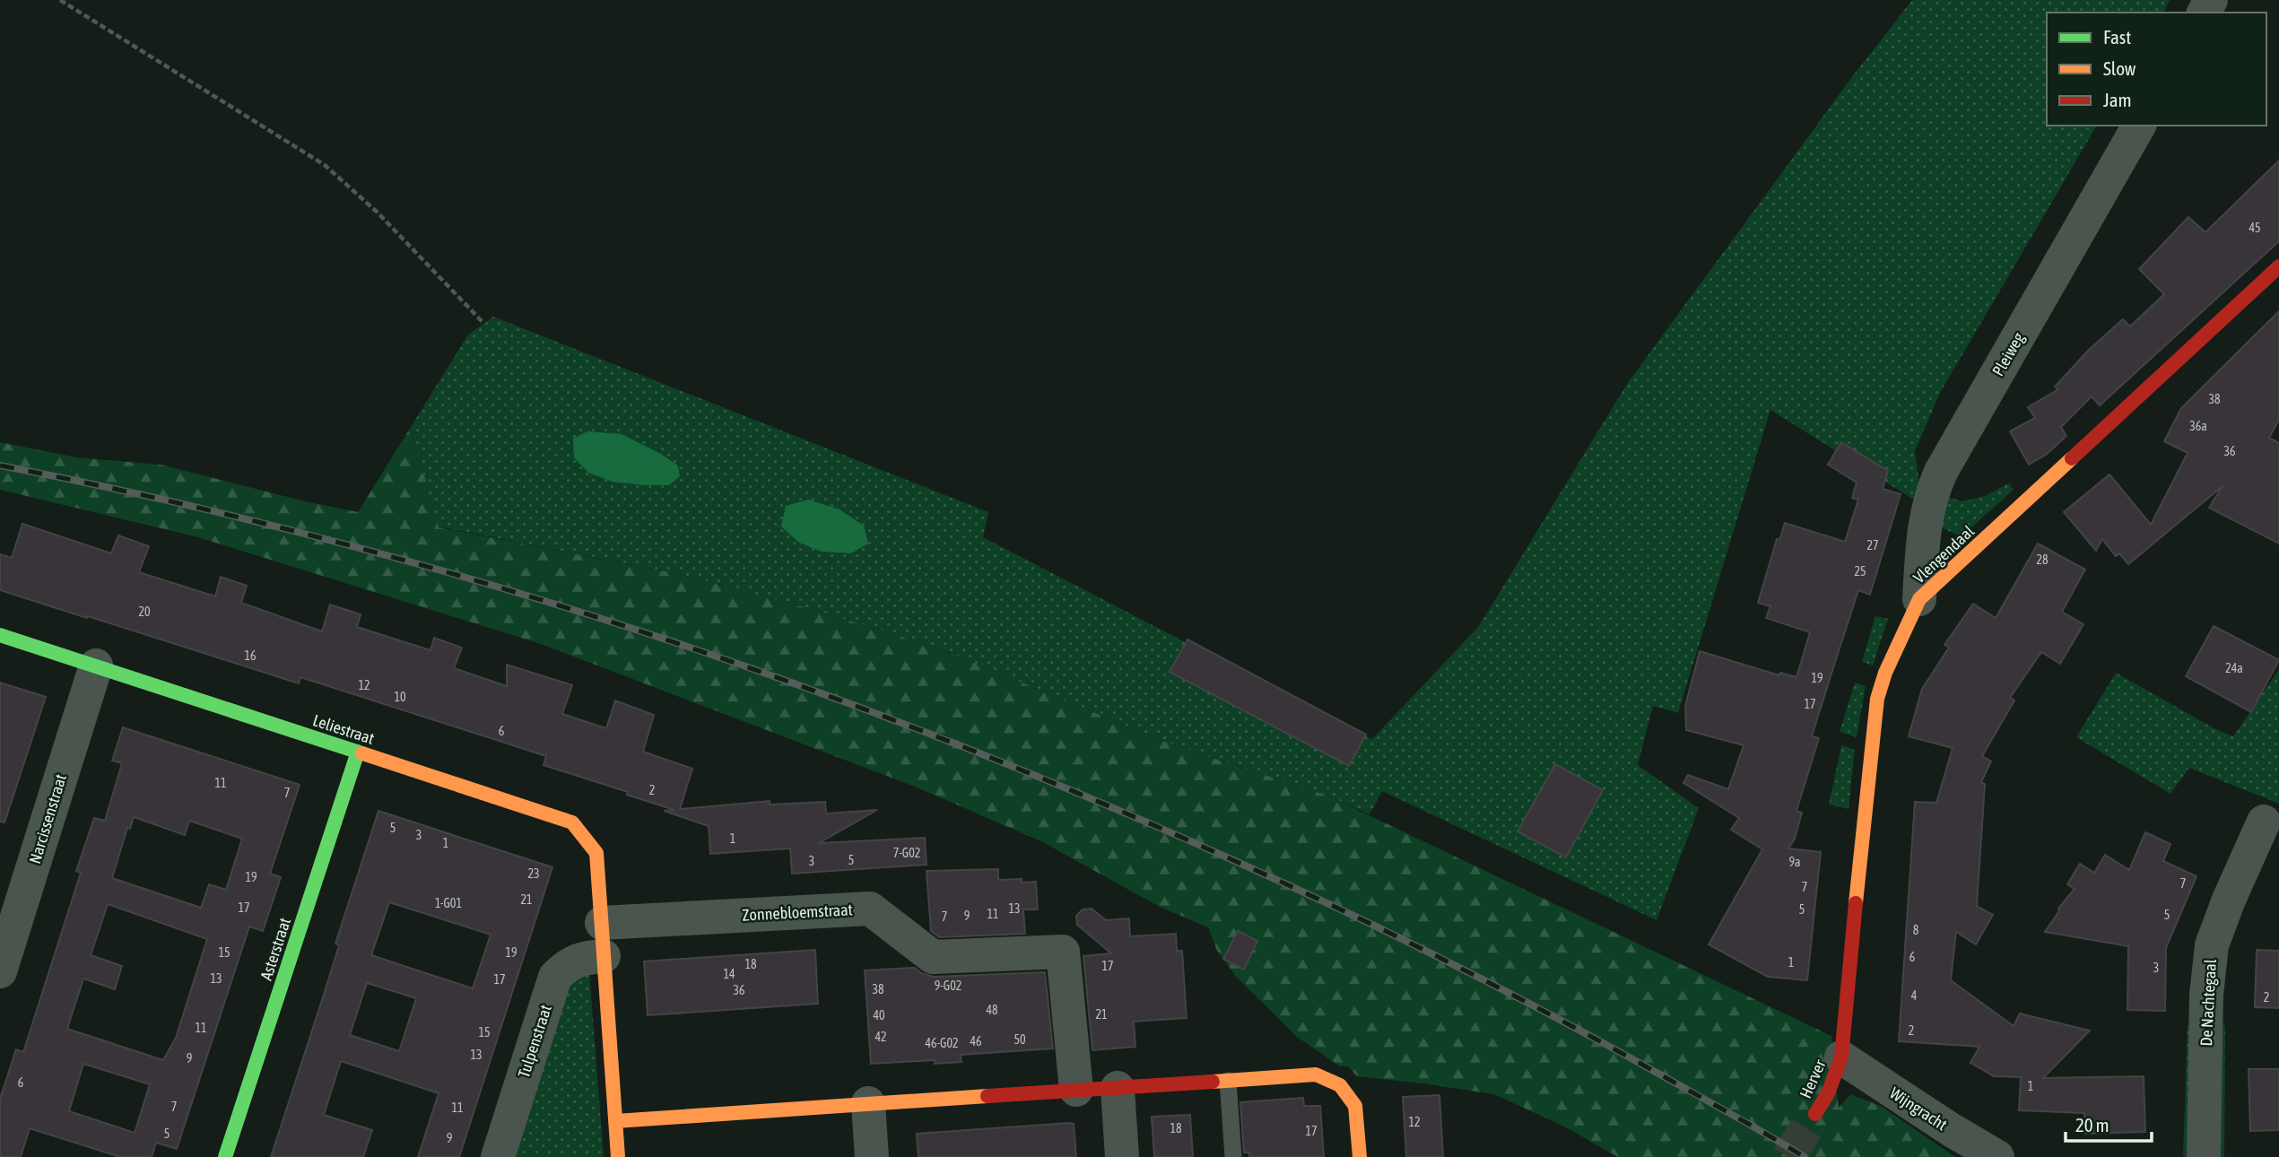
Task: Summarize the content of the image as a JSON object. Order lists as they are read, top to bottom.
{
  "streets": {
    "street": [
      "Pleiweg",
      "Vlengendaal",
      "Leliestraat",
      "Narcissenstraat",
      "Zonnebloemstraat",
      "Asterstraat",
      "De Nachtegaal",
      "Tulpenstraat",
      "Herver",
      "Wijngracht"
    ]
  },
  "crossings": [
    ["Pleiweg", "Vlengendaal"],
    ["Vlengendaal", "Herver"],
    ["Vlengendaal", "Wijngracht"],
    ["Leliestraat", "Narcissenstraat"],
    ["Leliestraat", "Zonnebloemstraat"],
    ["Leliestraat", "Asterstraat"],
    ["Herver", "Wijngracht"]
  ],
  "house_numbers": [
    "45",
    "38",
    "36a",
    "36",
    "27",
    "28",
    "25",
    "20",
    "16",
    "24a",
    "19",
    "12",
    "10",
    "17",
    "6",
    "11",
    "2",
    "7",
    "5",
    "3",
    "1",
    "1",
    "7-G02",
    "5",
    "3",
    "9a",
    "23",
    "19",
    "7",
    "7",
    "21",
    "1-G01",
    "17",
    "13",
    "5",
    "11",
    "5",
    "9",
    "7",
    "8",
    "15",
    "19",
    "6",
    "1",
    "18",
    "17",
    "3",
    "14",
    "13",
    "17",
    "9-G02",
    "38",
    "36",
    "4",
    "2",
    "48",
    "21",
    "40",
    "11",
    "2",
    "15",
    "42",
    "50",
    "46",
    "46-G02",
    "13",
    "9",
    "6",
    "1",
    "7",
    "11",
    "12",
    "18",
    "17",
    "5",
    "9"
  ],
  "legend": ["Fast", "Slow", "Jam"],
  "scale_bar": "20 m"
}
